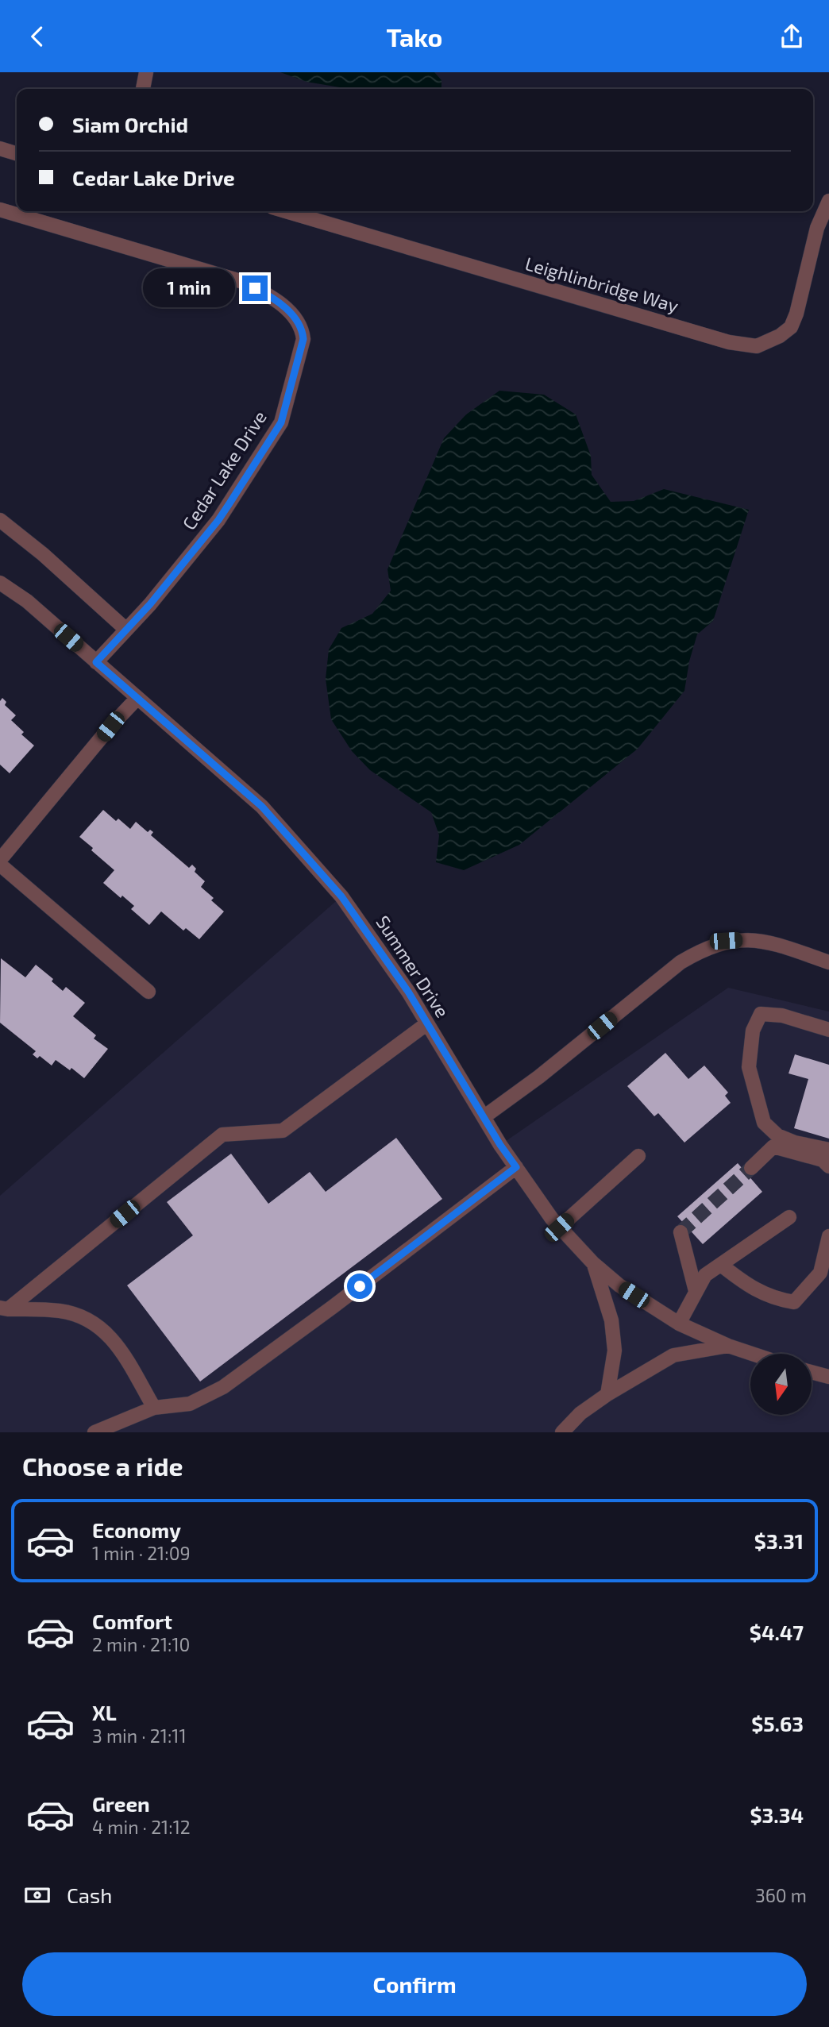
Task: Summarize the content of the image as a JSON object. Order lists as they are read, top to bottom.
{
  "streets": {
    "street": ["Leighlinbridge Way", "Cedar Lake Drive", "Summer Drive"]
  },
  "crossings": [
    ["Cedar Lake Drive", "Summer Drive"]
  ],
  "north": "bottom",
  "page": {
    "header": "Tako",
    "banner": ["Siam Orchid", "Cedar Lake Drive"],
    "bubble": "1 min",
    "heading": "Choose a ride",
    "list": [
      {
        "name": "Economy",
        "note": "1 min · 21:09",
        "value": "$3.31"
      },
      {
        "name": "Comfort",
        "note": "2 min · 21:10",
        "value": "$4.47"
      },
      {
        "name": "XL",
        "note": "3 min · 21:11",
        "value": "$5.63"
      },
      {
        "name": "Green",
        "note": "4 min · 21:12",
        "value": "$3.34"
      }
    ],
    "pay": ["Cash", "360 m"],
    "buttons": "Confirm"
  }
}
